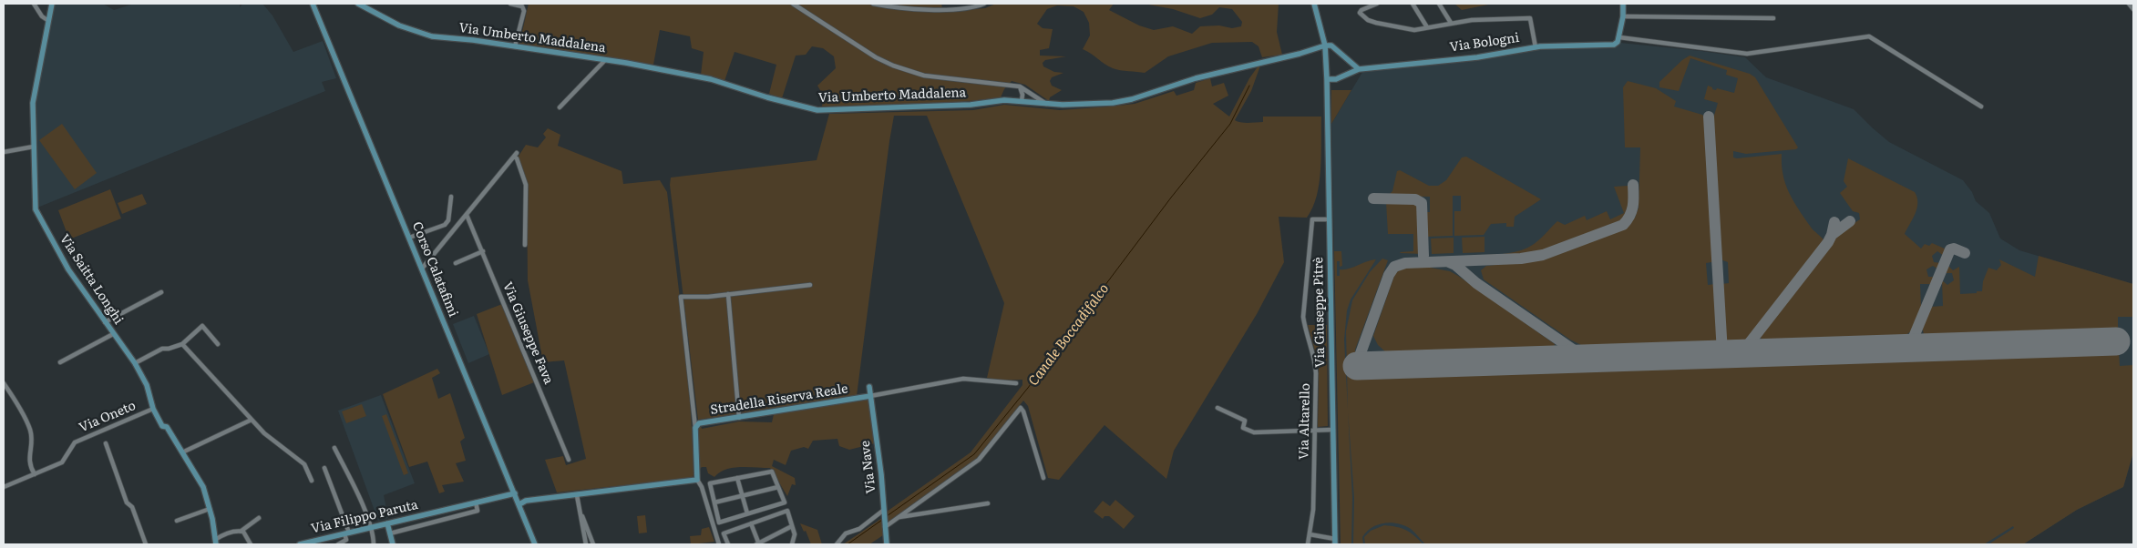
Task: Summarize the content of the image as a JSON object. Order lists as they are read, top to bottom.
{
  "streets": {
    "street": [
      "Via Umberto Maddalena",
      "Via Bologni",
      "Corso Calatafimi",
      "Via Saitta Longhi",
      "Via Giuseppe Pitrè",
      "Via Giuseppe Fava",
      "Stradella Riserva Reale",
      "Via Oneto",
      "Via Altarello",
      "Via Nave",
      "Via Filippo Paruta"
    ]
  },
  "crossings": [
    ["Via Umberto Maddalena", "Via Giuseppe Pitrè"],
    ["Via Bologni", "Via Giuseppe Pitrè"],
    ["Corso Calatafimi", "Via Filippo Paruta"],
    ["Via Saitta Longhi", "Via Oneto"],
    ["Via Giuseppe Pitrè", "Via Altarello"],
    ["Stradella Riserva Reale", "Via Nave"]
  ],
  "water": ["Canale Boccadifalco"]
}
